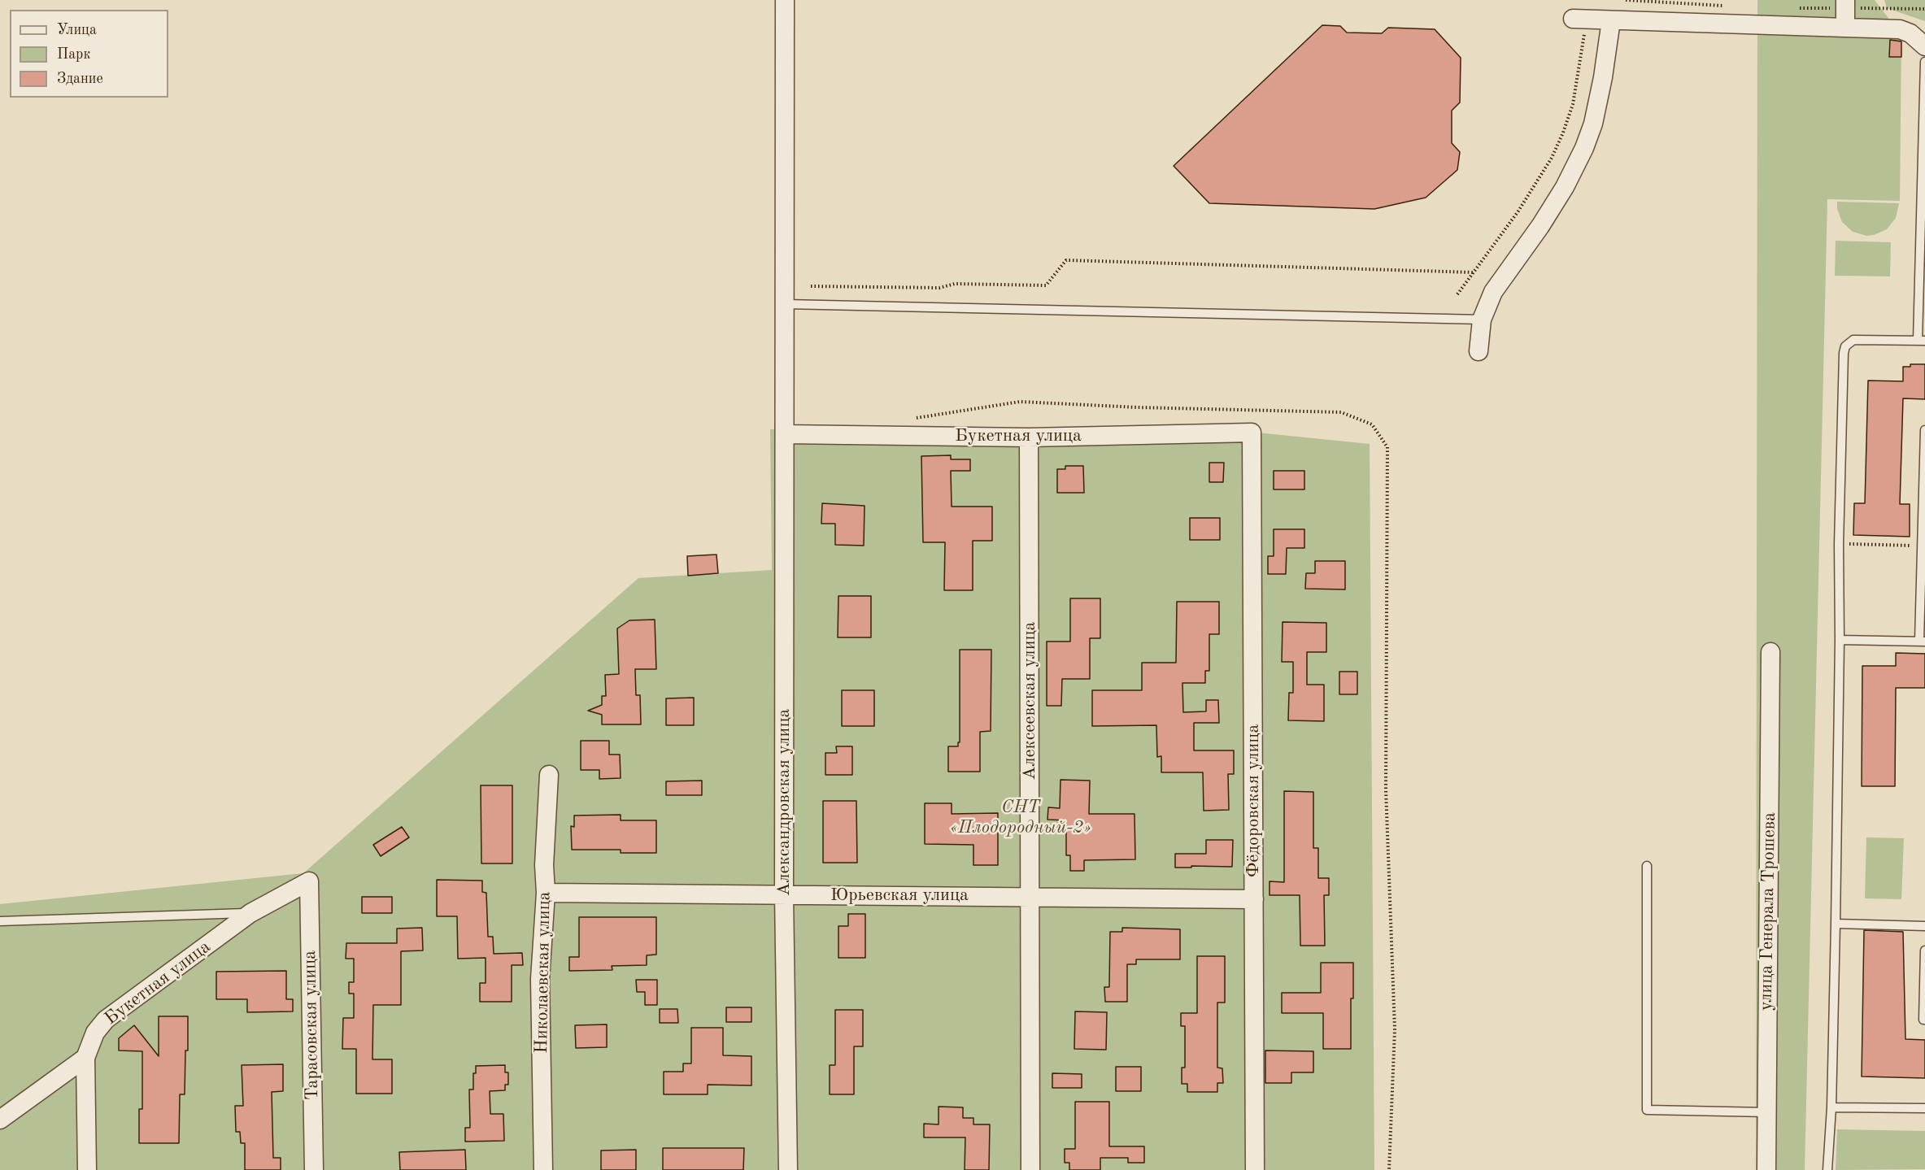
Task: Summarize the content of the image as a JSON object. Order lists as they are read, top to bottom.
{
  "streets": {
    "street": [
      "Букетная улица",
      "Алексеевская улица",
      "Фёдоровская улица",
      "Александровская улица",
      "Юрьевская улица",
      "улица Генерала Трошева",
      "Николаевская улица",
      "Тарасовская улица"
    ]
  },
  "crossings": [
    ["Букетная улица", "Алексеевская улица"],
    ["Букетная улица", "Фёдоровская улица"],
    ["Букетная улица", "Александровская улица"],
    ["Букетная улица", "Тарасовская улица"],
    ["Алексеевская улица", "Юрьевская улица"],
    ["Фёдоровская улица", "Юрьевская улица"],
    ["Александровская улица", "Юрьевская улица"],
    ["Юрьевская улица", "Николаевская улица"]
  ],
  "parks": ["СНТ «Плодородный-2»"],
  "legend": ["Улица", "Парк", "Здание"]
}
